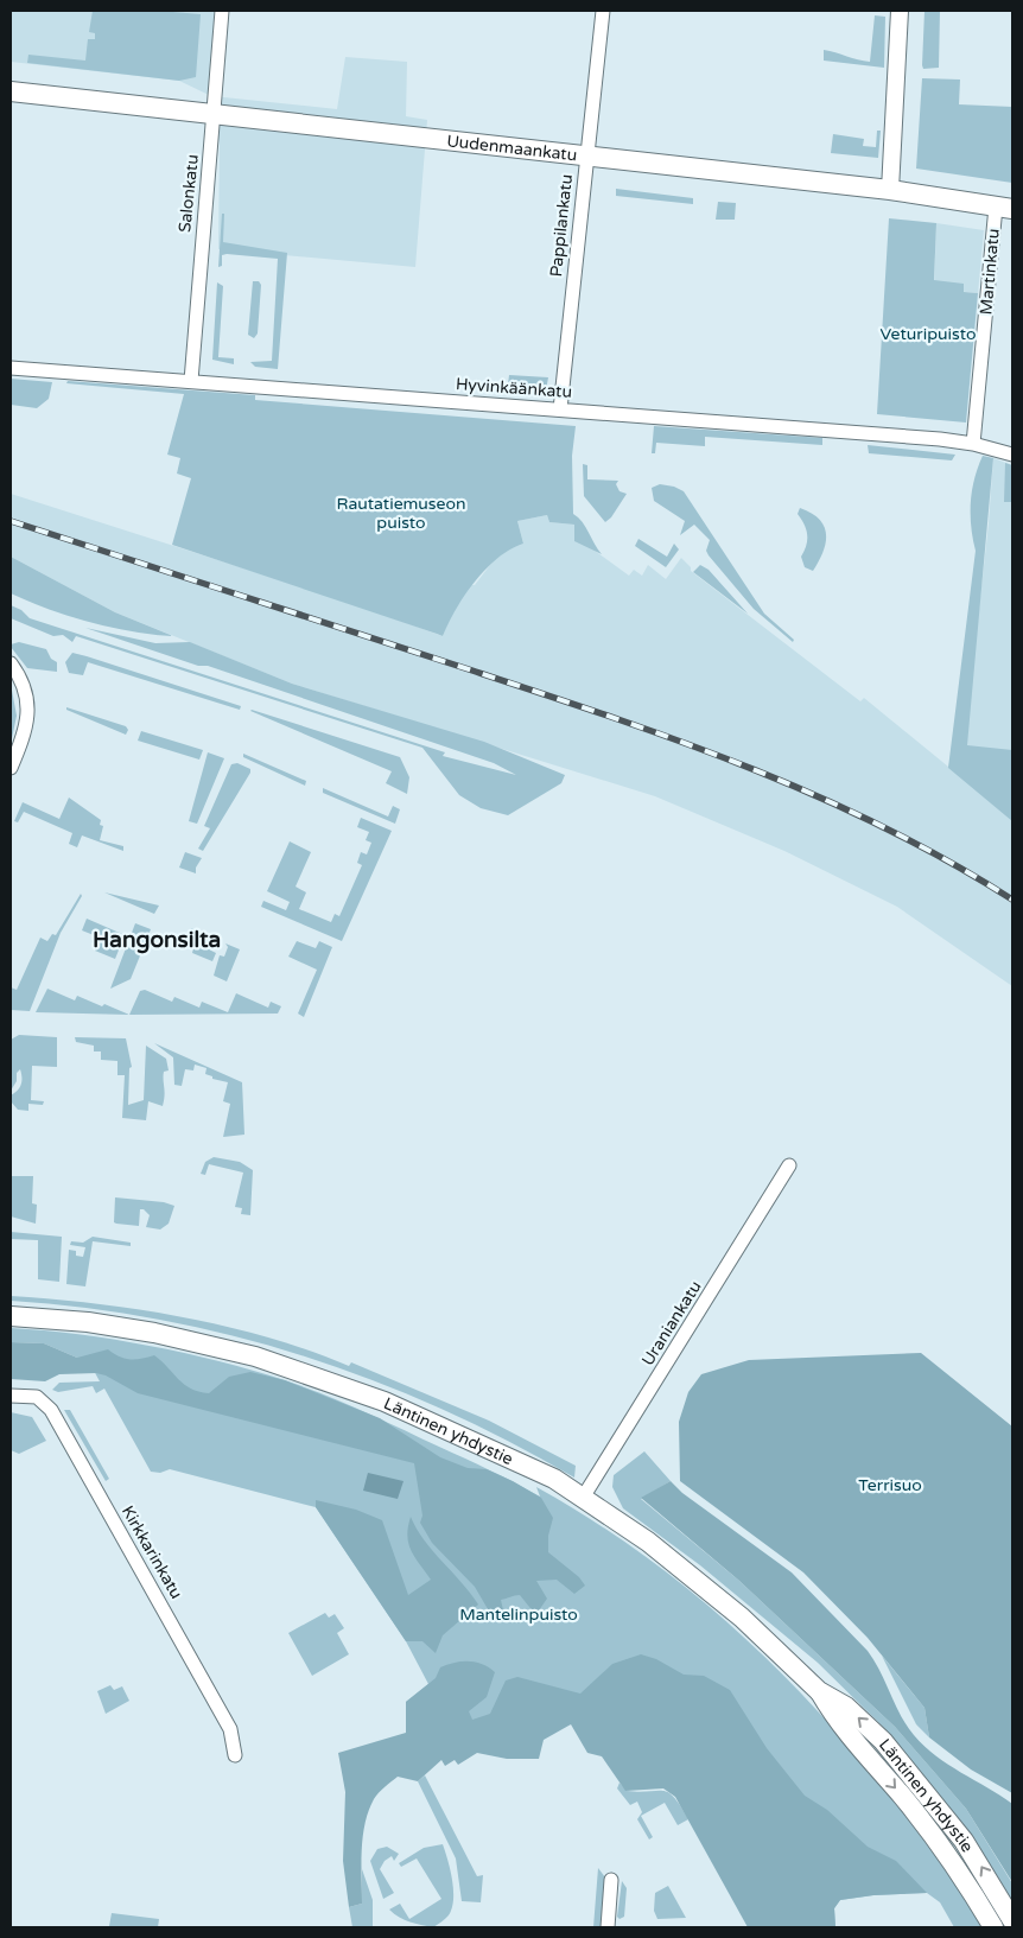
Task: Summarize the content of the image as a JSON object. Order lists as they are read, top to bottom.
{
  "streets": {
    "main road": ["Uudenmaankatu", "Läntinen yhdystie"],
    "street": [
      "Salonkatu",
      "Pappilankatu",
      "Martinkatu",
      "Hyvinkäänkatu",
      "Uraniankatu",
      "Kirkkarinkatu"
    ]
  },
  "crossings": [
    ["Uudenmaankatu", "Salonkatu"],
    ["Uudenmaankatu", "Pappilankatu"],
    ["Uudenmaankatu", "Martinkatu"],
    ["Salonkatu", "Hyvinkäänkatu"],
    ["Pappilankatu", "Hyvinkäänkatu"],
    ["Martinkatu", "Hyvinkäänkatu"],
    ["Uraniankatu", "Läntinen yhdystie"]
  ],
  "districts": ["Hangonsilta"],
  "parks": [
    "Veturipuisto",
    "Rautatiemuseon puisto",
    "Terrisuo",
    "Mantelinpuisto"
  ]
}
